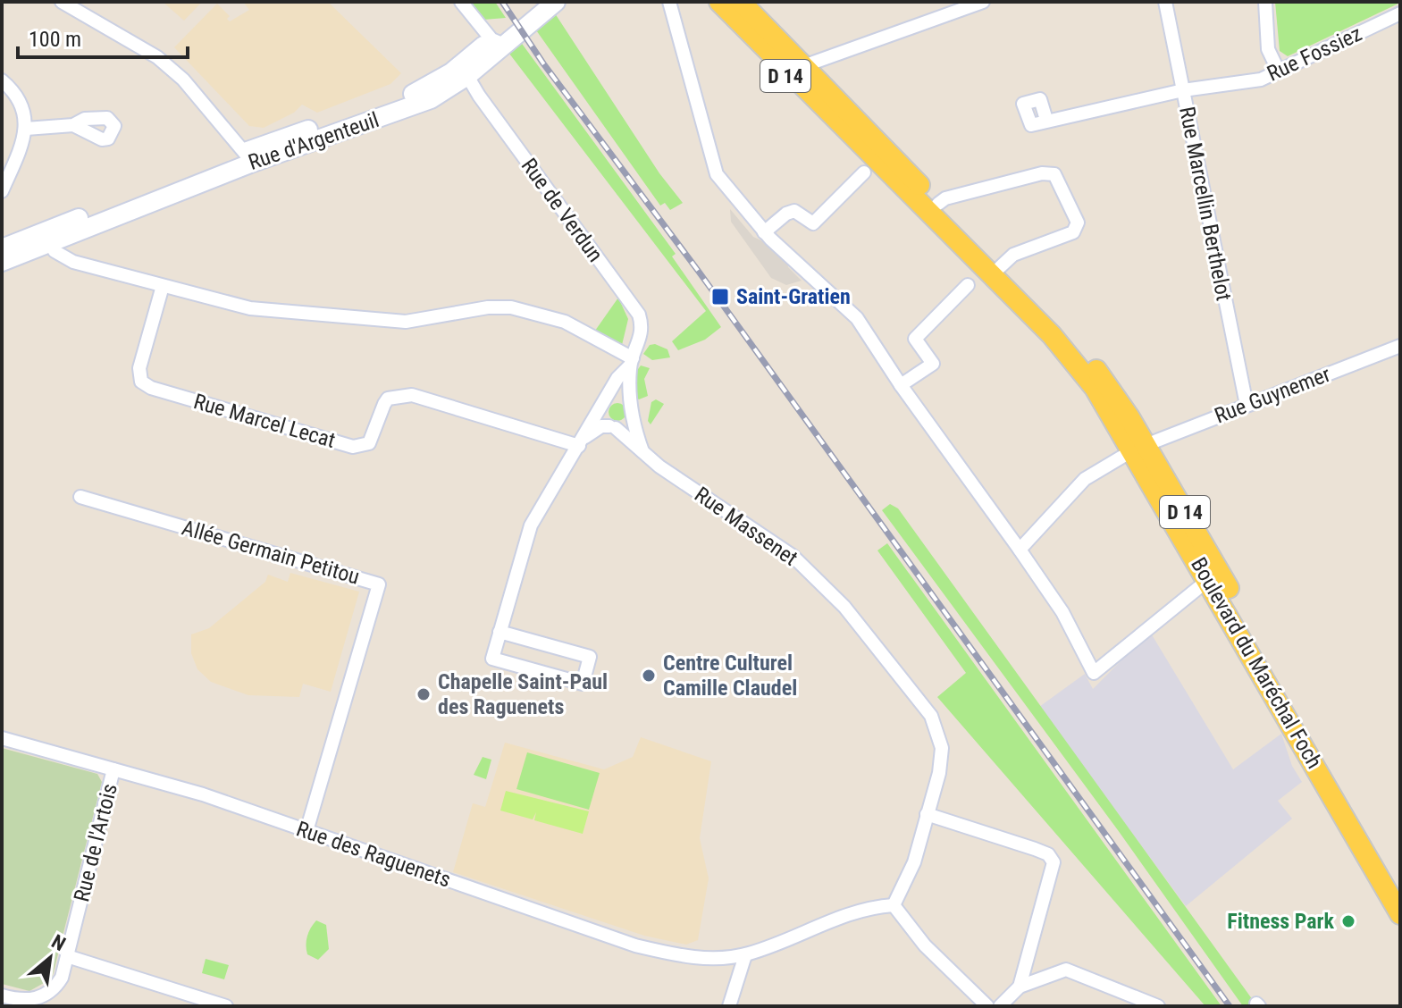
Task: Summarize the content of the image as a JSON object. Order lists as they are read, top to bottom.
{
  "streets": {
    "main road": ["D 14", "Rue d'Argenteuil", "Boulevard du Maréchal Foch"],
    "street": [
      "Rue Fossiez",
      "Rue Marcellin Berthelot",
      "Rue de Verdun",
      "Rue Guynemer",
      "Rue Marcel Lecat",
      "Rue Massenet",
      "Allée Germain Petitou",
      "Rue de l'Artois",
      "Rue des Raguenets"
    ]
  },
  "crossings": [
    ["Rue Fossiez", "Rue Marcellin Berthelot"],
    ["Rue d'Argenteuil", "Rue de Verdun"],
    ["Rue Marcellin Berthelot", "Rue Guynemer"],
    ["Rue Guynemer", "Boulevard du Maréchal Foch"],
    ["Rue Massenet", "Rue des Raguenets"],
    ["Allée Germain Petitou", "Rue des Raguenets"],
    ["Rue de l'Artois", "Rue des Raguenets"]
  ],
  "places": {
    "transit": ["Saint-Gratien"],
    "other": ["Centre Culturel Camille Claudel", "Chapelle Saint-Paul des Raguenets", "Fitness Park"]
  },
  "scale_bar": "100 m",
  "north": "top right"
}
